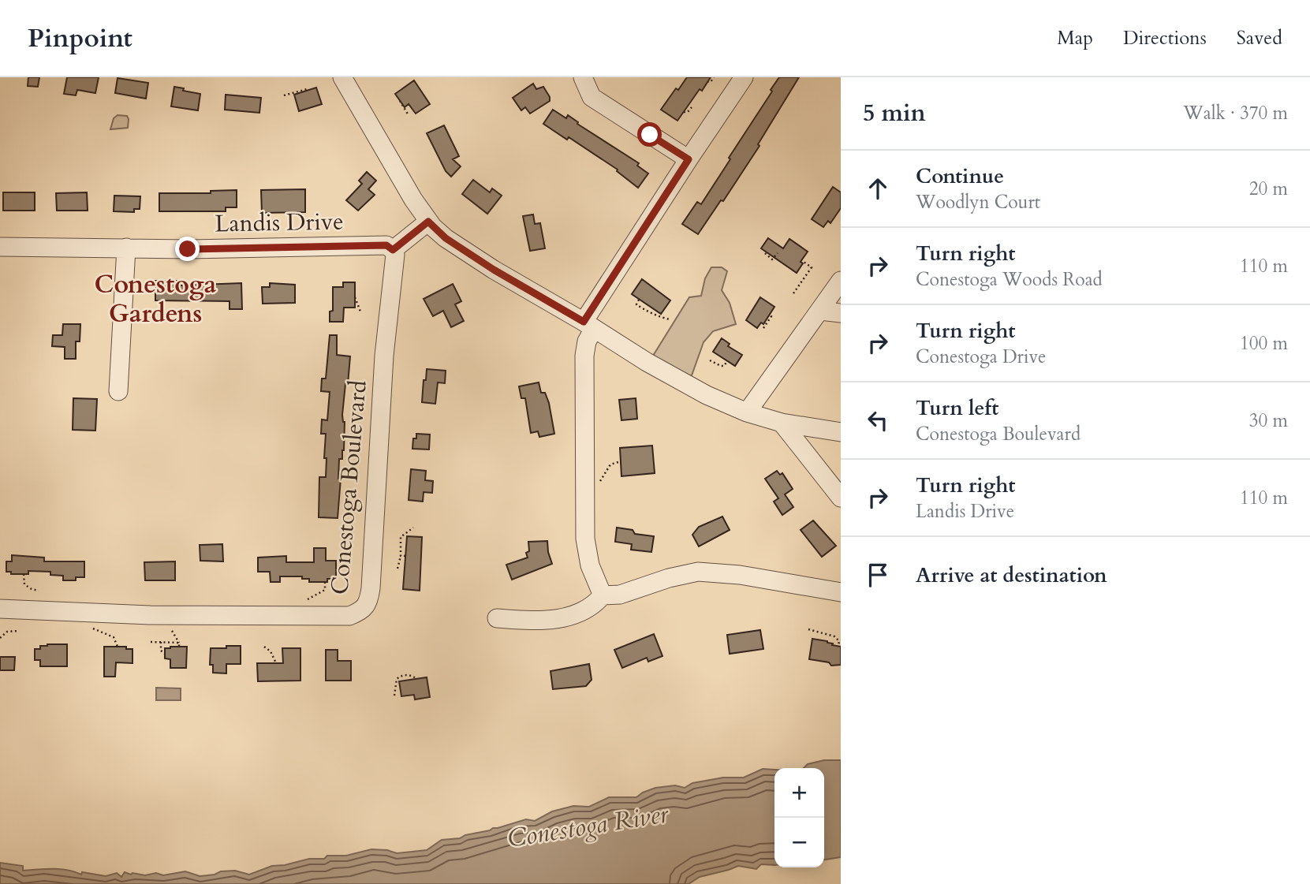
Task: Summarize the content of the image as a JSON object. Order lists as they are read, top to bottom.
{
  "streets": {
    "street": ["Landis Drive", "Conestoga Boulevard"]
  },
  "crossings": [
    ["Landis Drive", "Conestoga Boulevard"]
  ],
  "districts": ["Conestoga Gardens"],
  "water": ["Conestoga River"],
  "page": {
    "header": "Pinpoint",
    "nav": ["Map", "Directions", "Saved"],
    "heading": ["5 min", "Walk · 370 m"],
    "list": [
      ["Continue", "Woodlyn Court", "20 m"],
      ["Turn right", "Conestoga Woods Road", "110 m"],
      ["Turn right", "Conestoga Drive", "100 m"],
      ["Turn left", "Conestoga Boulevard", "30 m"],
      ["Turn right", "Landis Drive", "110 m"],
      "Arrive at destination"
    ],
    "map_buttons": ["+", "−"]
  }
}
